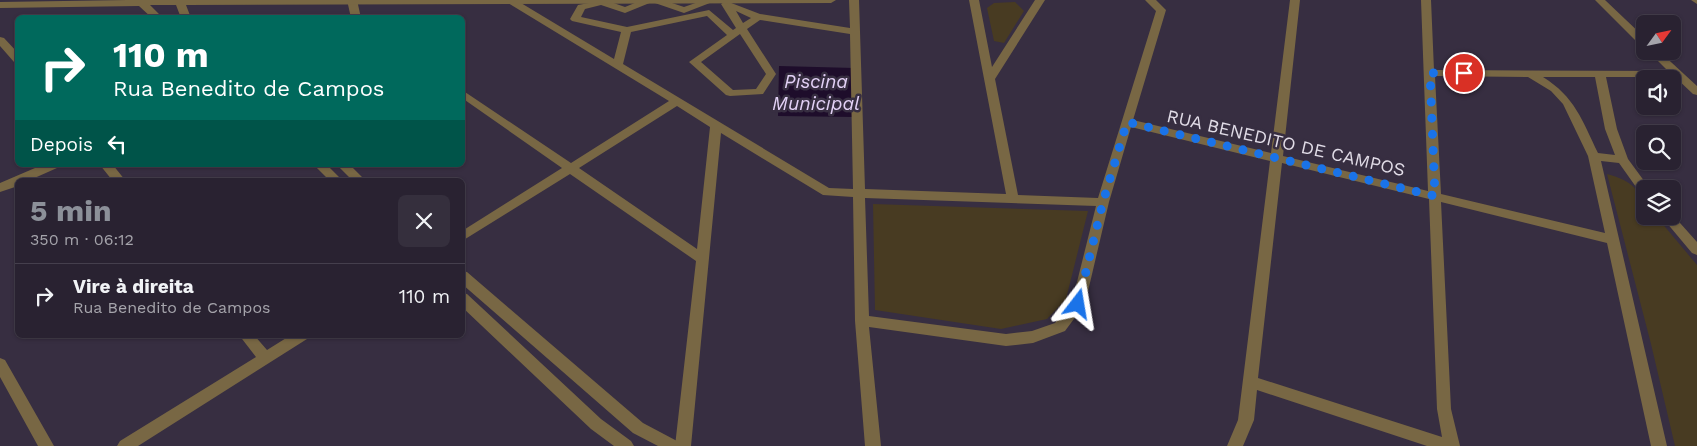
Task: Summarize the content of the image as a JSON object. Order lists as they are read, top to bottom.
{
  "streets": {
    "street": ["RUA BENEDITO DE CAMPOS"]
  },
  "water": ["Piscina Municipal"],
  "north": "top right",
  "page": {
    "turn": ["110 m", "Rua Benedito de Campos"],
    "then": "Depois",
    "heading": ["5 min", "350 m · 06:12"],
    "list": [
      {
        "name": "Vire à direita",
        "note": "Rua Benedito de Campos",
        "value": "110 m"
      }
    ]
  }
}
